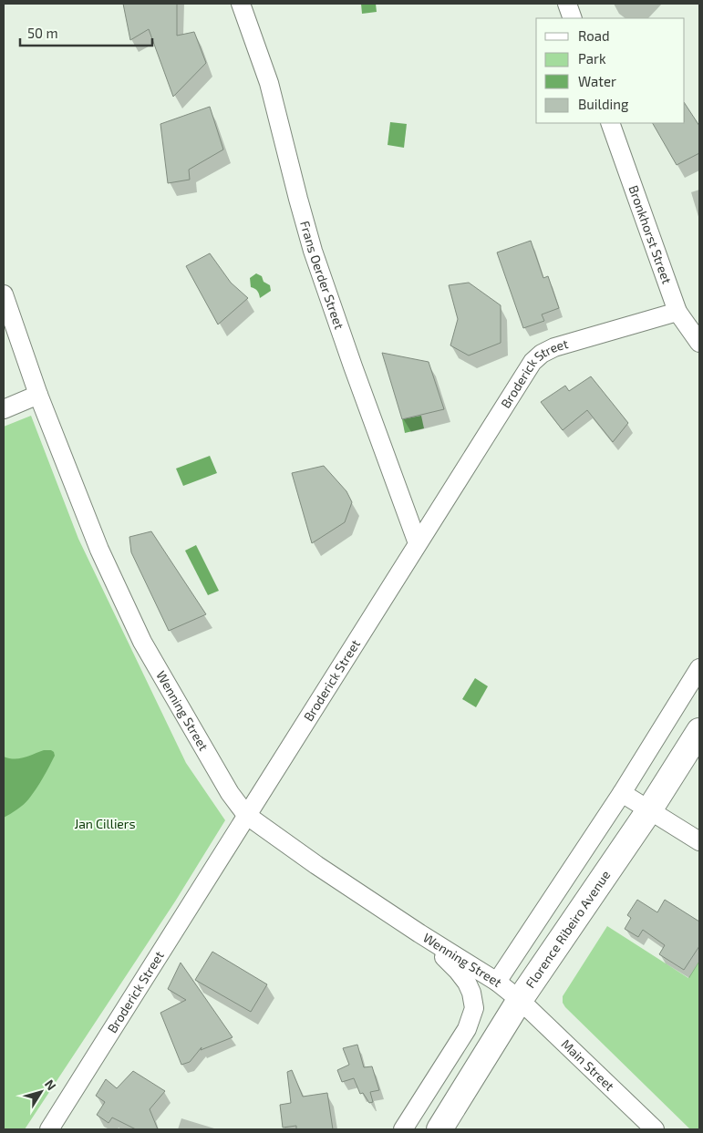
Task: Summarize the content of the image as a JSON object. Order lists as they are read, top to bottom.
{
  "streets": {
    "main road": ["Florence Ribeiro Avenue"],
    "street": [
      "Bronkhorst Street",
      "Frans Oerder Street",
      "Broderick Street",
      "Wenning Street",
      "Main Street"
    ]
  },
  "crossings": [
    ["Bronkhorst Street", "Broderick Street"],
    ["Frans Oerder Street", "Broderick Street"],
    ["Broderick Street", "Wenning Street"],
    ["Wenning Street", "Florence Ribeiro Avenue"],
    ["Wenning Street", "Main Street"],
    ["Florence Ribeiro Avenue", "Main Street"]
  ],
  "parks": ["Jan Cilliers"],
  "legend": [
    "Road",
    "Park",
    "Water",
    "Building"
  ],
  "scale_bar": "50 m",
  "north": "top right"
}
